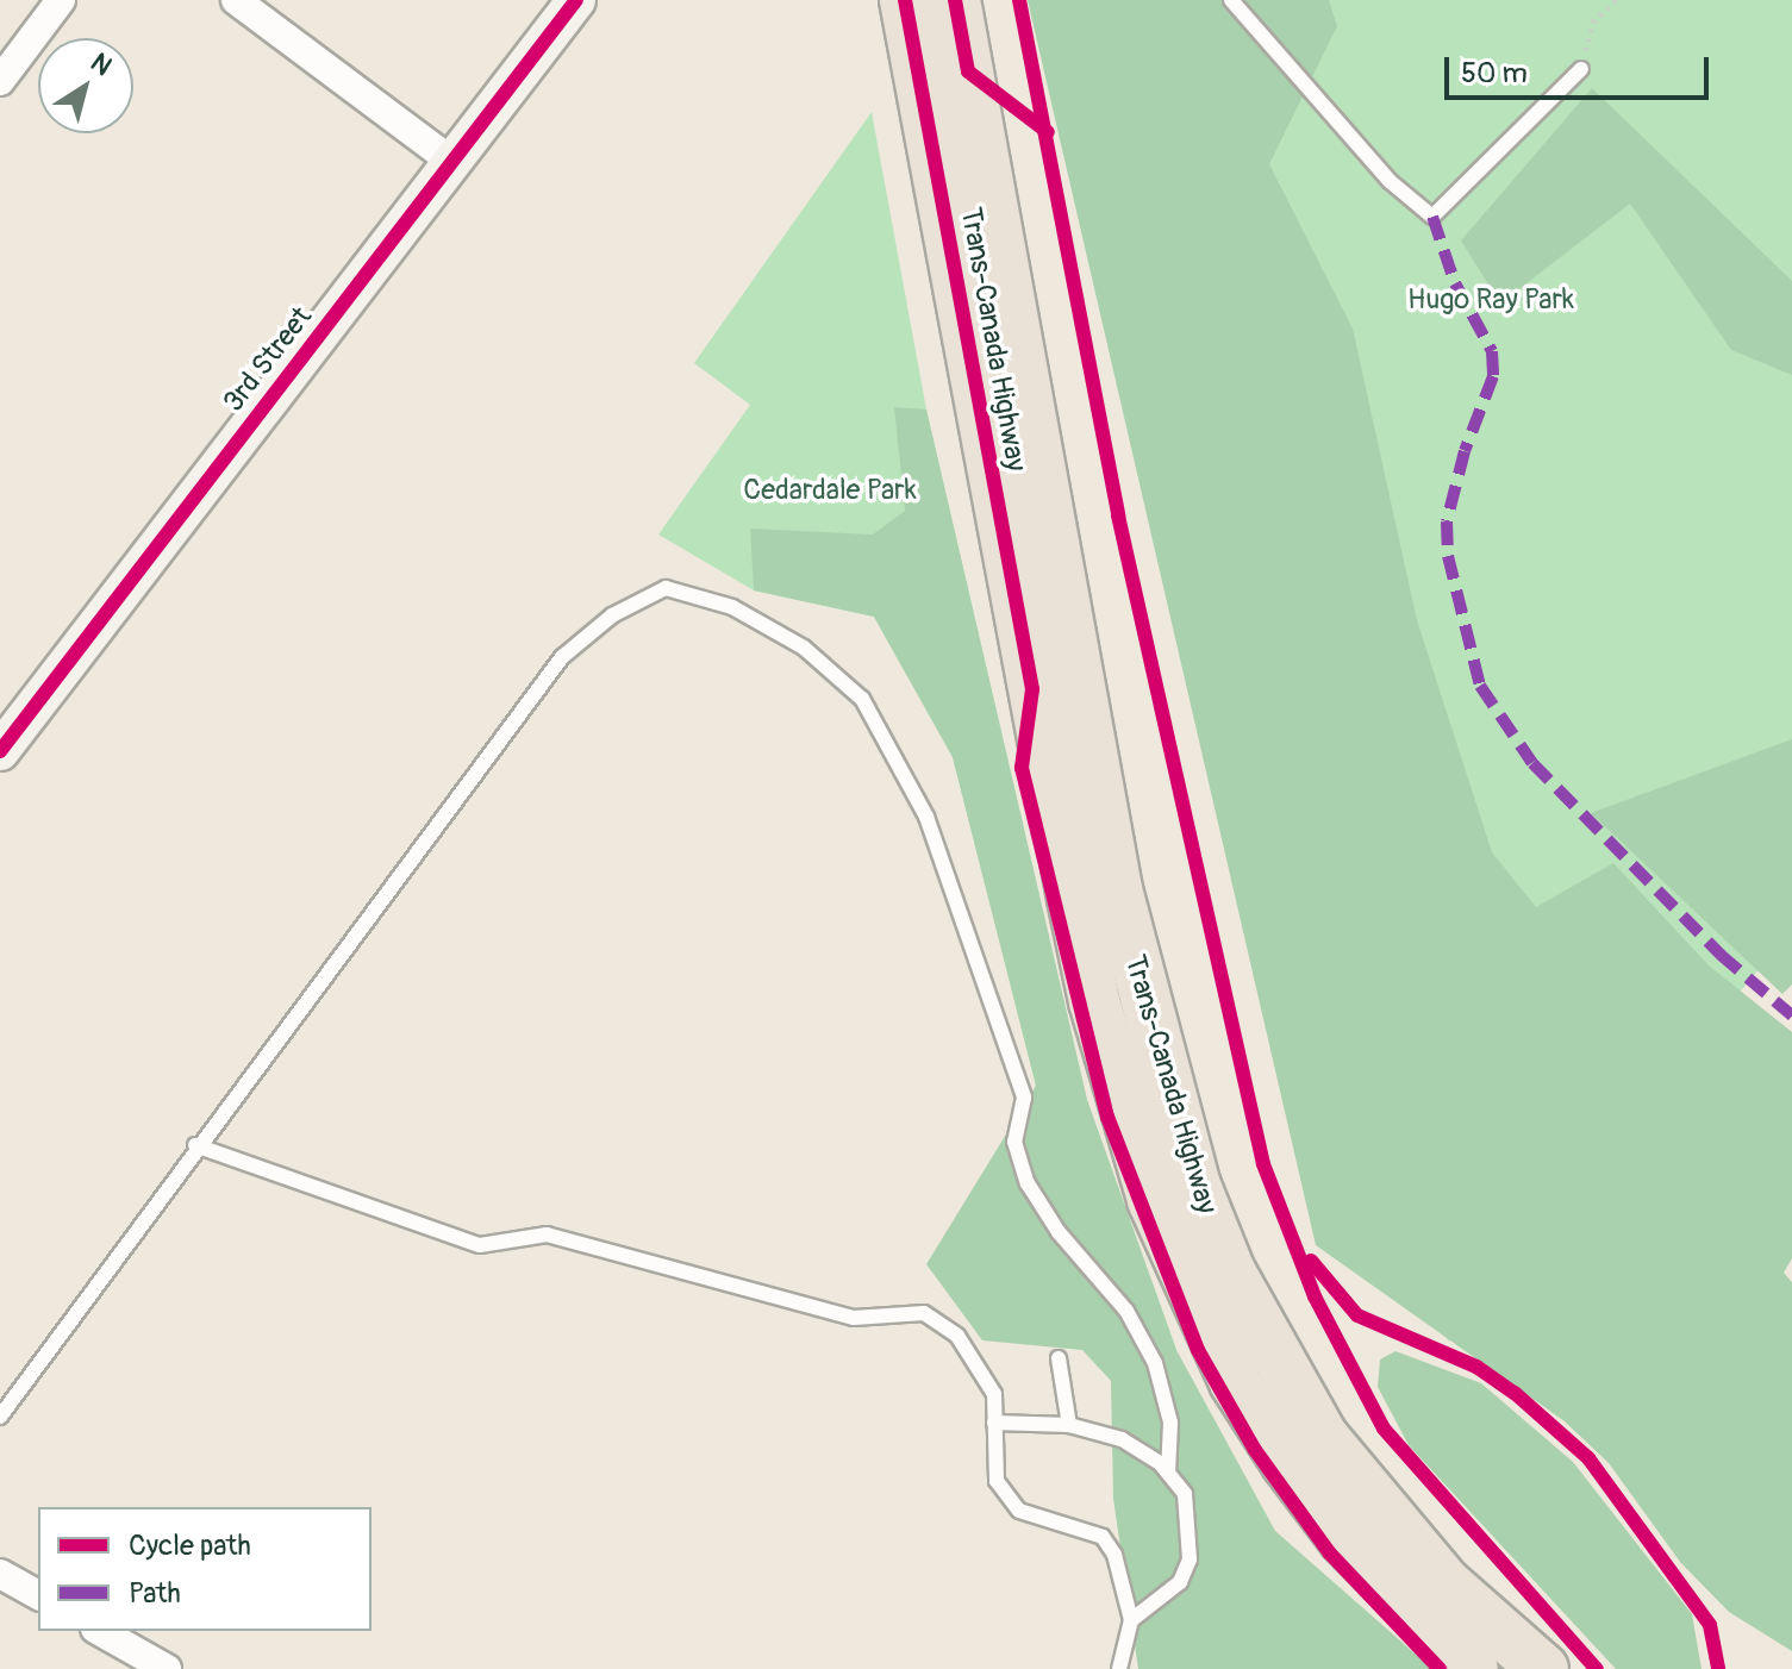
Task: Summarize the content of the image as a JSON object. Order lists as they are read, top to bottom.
{
  "streets": {
    "highway": ["Trans-Canada Highway"],
    "street": ["3rd Street"]
  },
  "parks": ["Hugo Ray Park", "Cedardale Park"],
  "legend": ["Cycle path", "Path"],
  "scale_bar": "50 m",
  "north": "top right"
}
